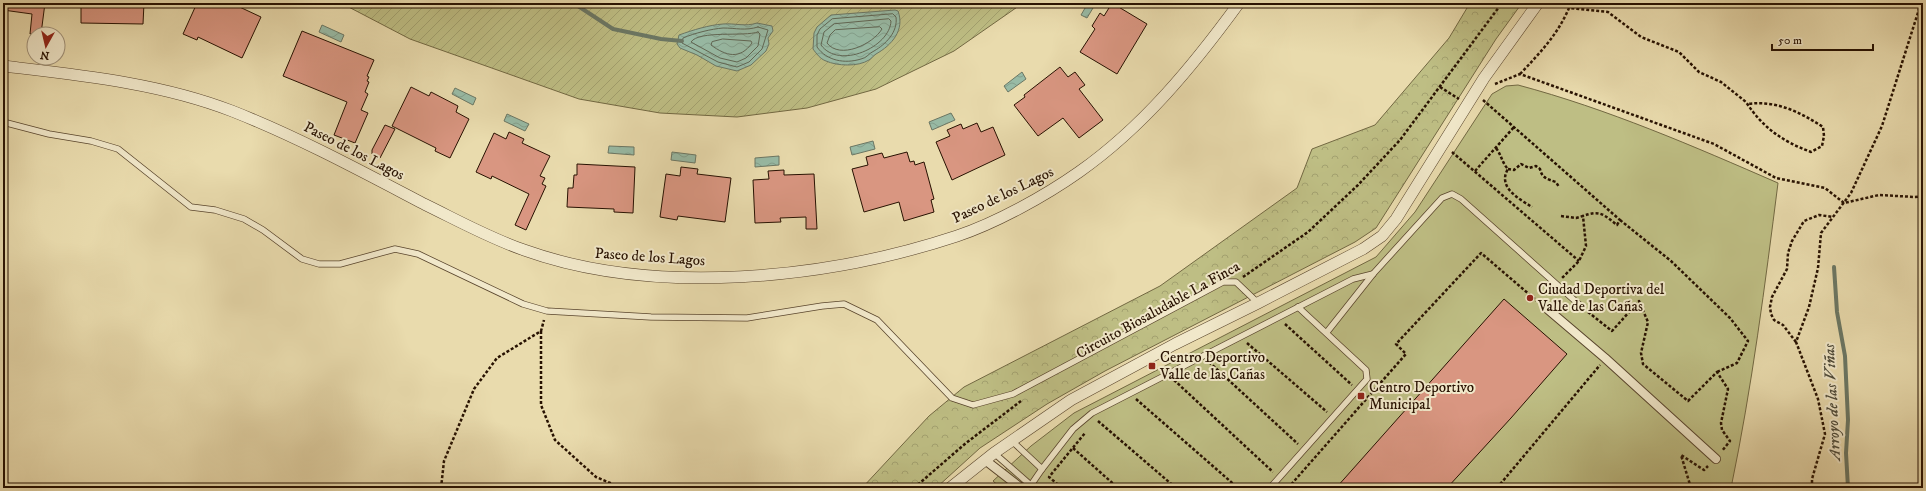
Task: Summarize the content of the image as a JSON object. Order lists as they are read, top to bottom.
{
  "streets": {
    "street": ["Paseo de los Lagos"],
    "path": ["Circuito Biosaludable La Finca"]
  },
  "water": ["Arroyo de las Viñas"],
  "places": {
    "other": ["Ciudad Deportiva del Valle de las Cañas"],
    "transit": ["Centro Deportivo Valle de las Cañas", "Centro Deportivo Municipal"]
  },
  "scale_bar": "50 m",
  "north": "bottom"
}
